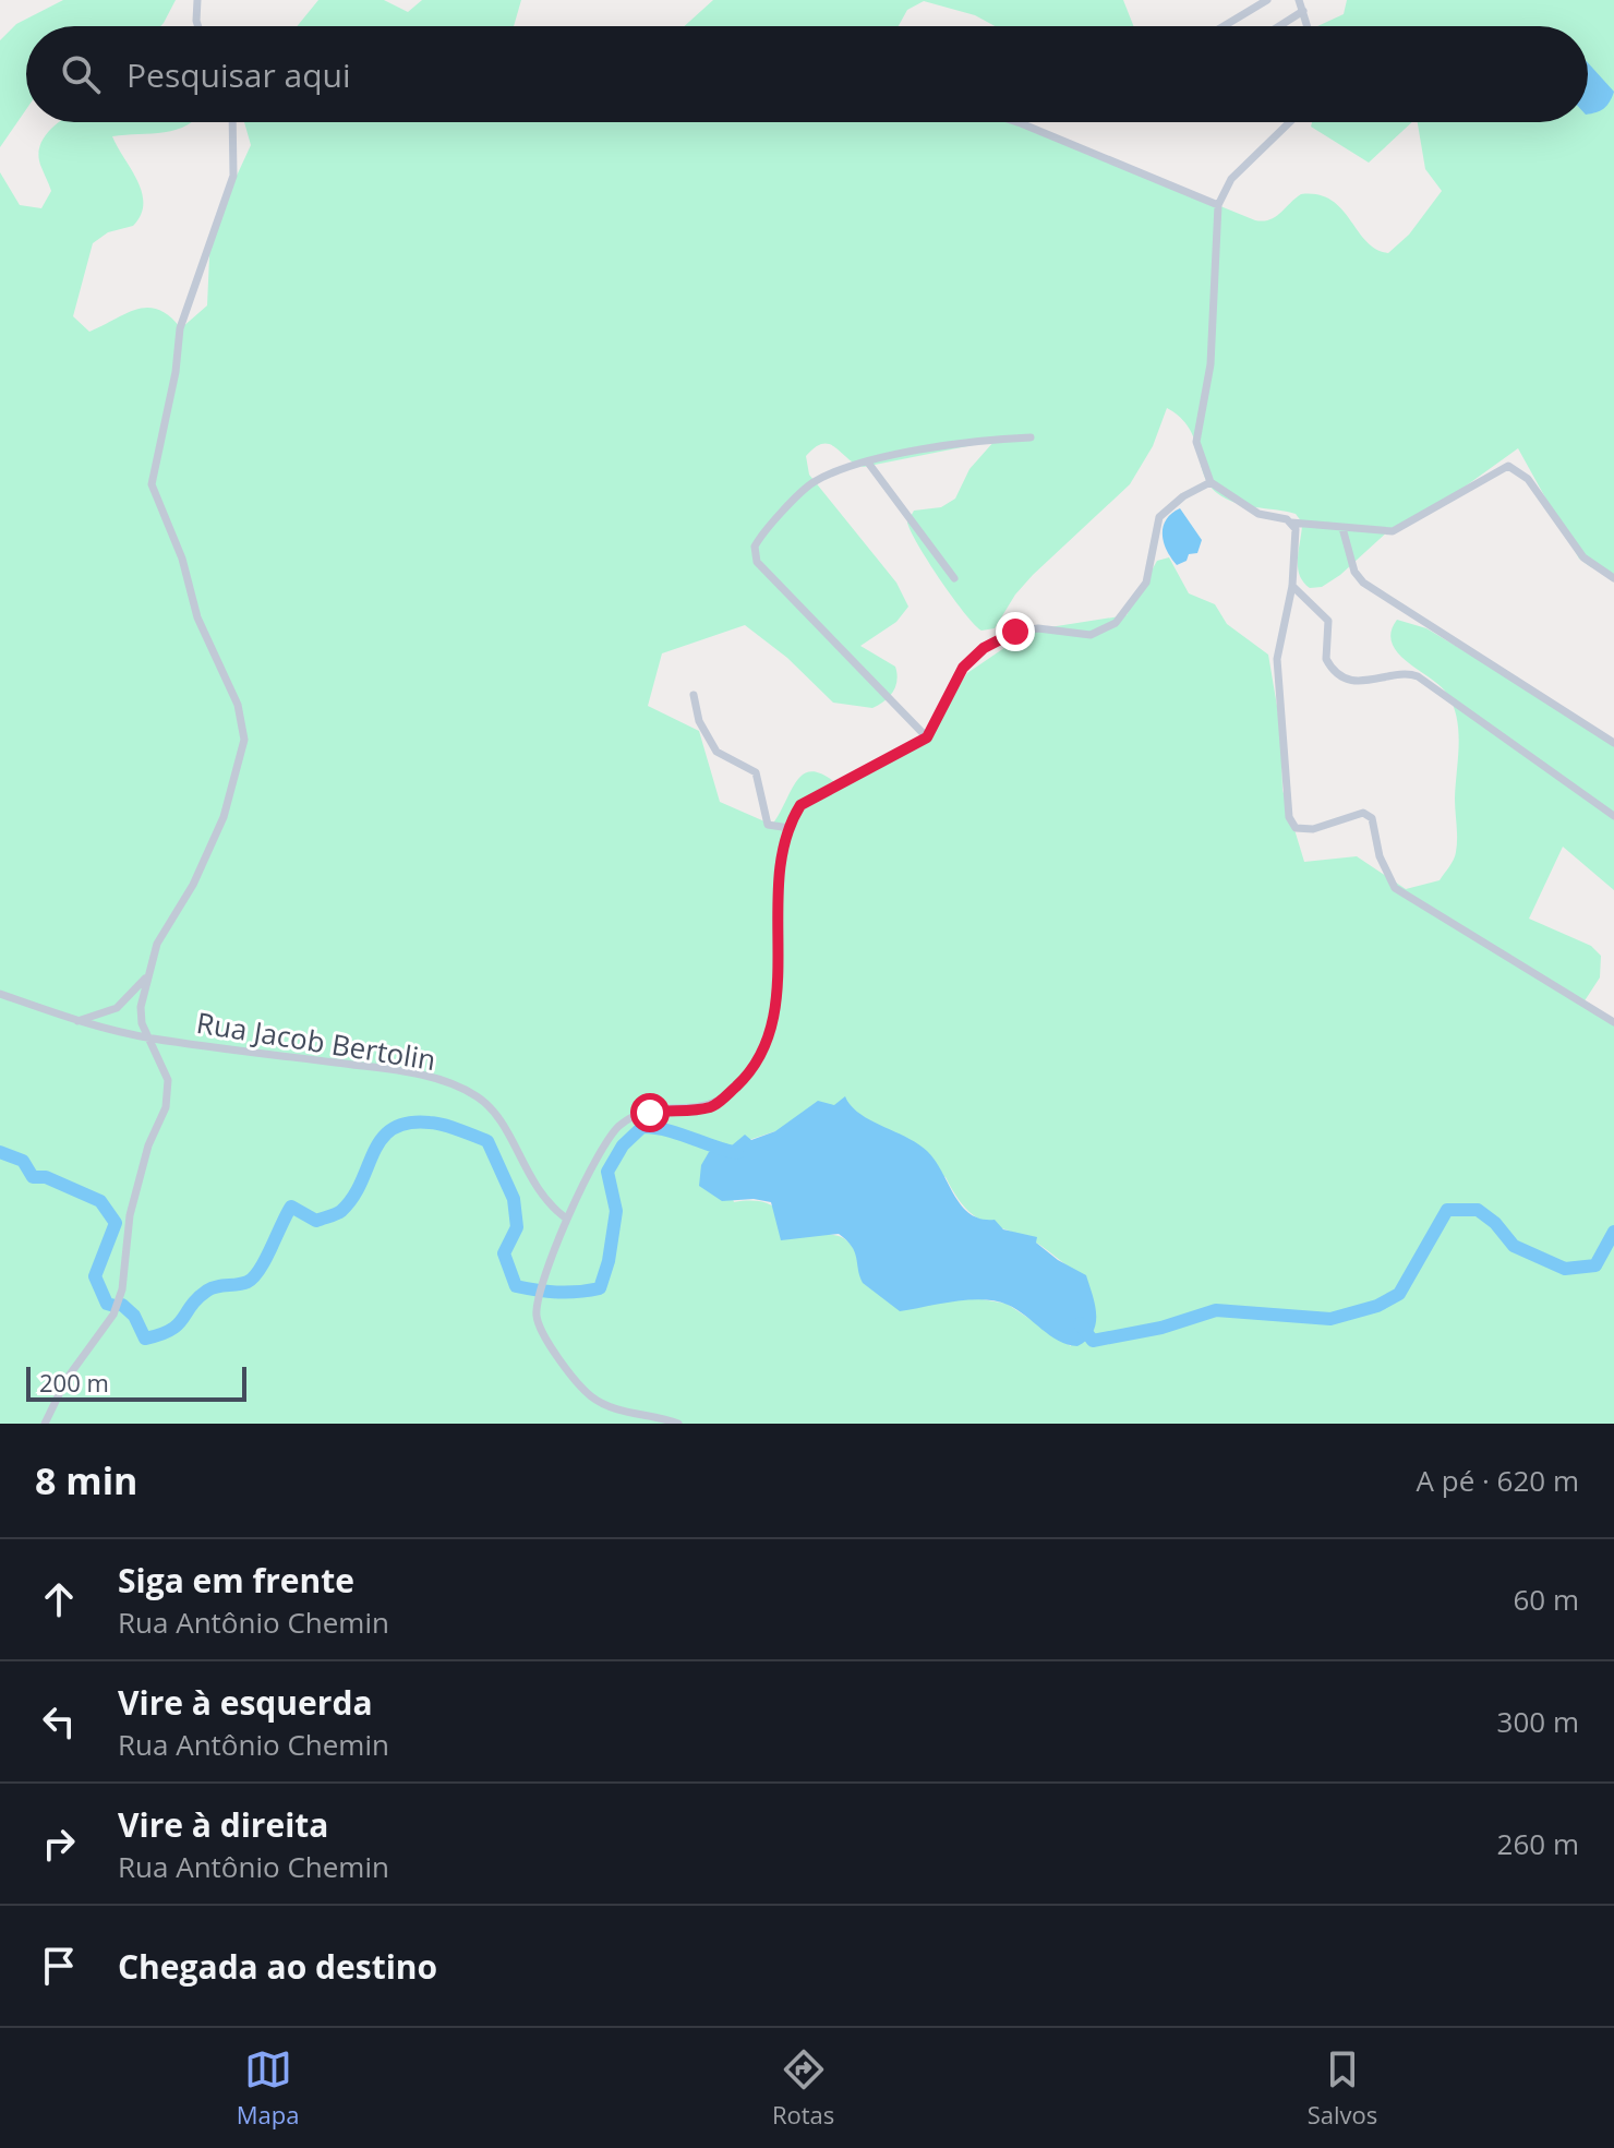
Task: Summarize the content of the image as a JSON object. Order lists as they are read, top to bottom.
{
  "streets": {
    "street": ["Rua Jacob Bertolin"]
  },
  "scale_bar": "200 m",
  "page": {
    "search": "Pesquisar aqui",
    "scale": "200 m",
    "heading": ["8 min", "A pé · 620 m"],
    "list": [
      ["Siga em frente", "Rua Antônio Chemin", "60 m"],
      ["Vire à esquerda", "Rua Antônio Chemin", "300 m"],
      ["Vire à direita", "Rua Antônio Chemin", "260 m"],
      "Chegada ao destino"
    ],
    "nav": ["Mapa", "Rotas", "Salvos"]
  }
}
